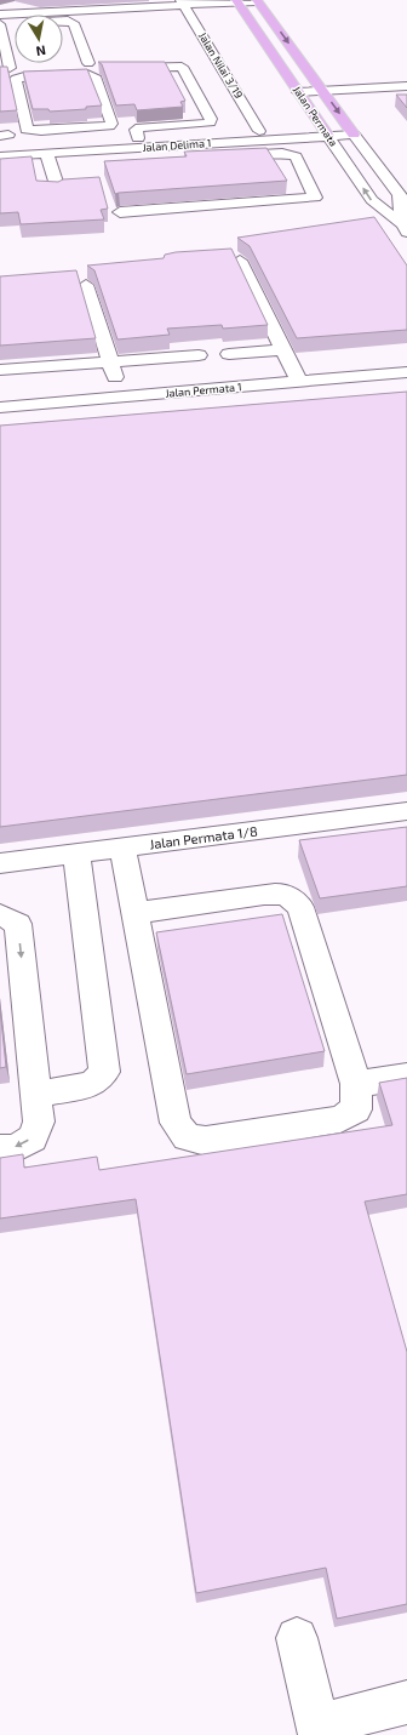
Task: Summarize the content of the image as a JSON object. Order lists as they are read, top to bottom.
{
  "streets": {
    "main road": ["Jalan Permata"],
    "street": [
      "Jalan Nilai 3/19",
      "Jalan Delima 1",
      "Jalan Permata 1",
      "Jalan Permata 1/8"
    ]
  },
  "crossings": [
    ["Jalan Nilai 3/19", "Jalan Delima 1"],
    ["Jalan Permata", "Jalan Delima 1"]
  ],
  "north": "bottom"
}
